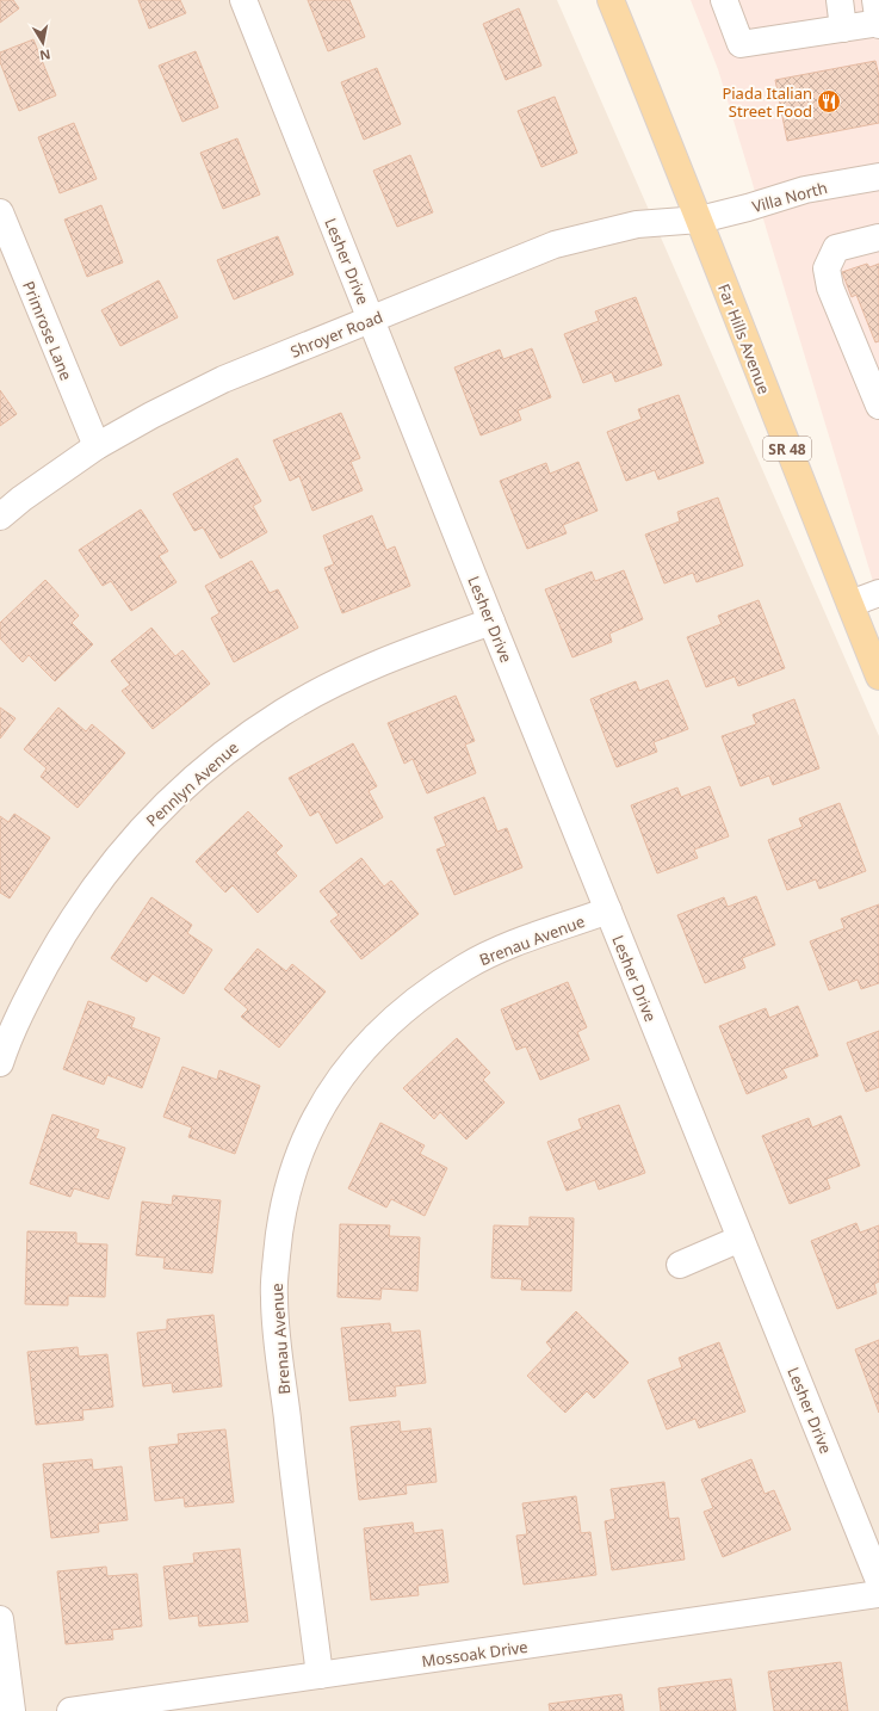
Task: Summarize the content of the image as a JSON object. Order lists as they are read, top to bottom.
{
  "streets": {
    "main road": ["Far Hills Avenue", "SR 48"],
    "street": [
      "Villa North",
      "Lesher Drive",
      "Primrose Lane",
      "Shroyer Road",
      "Pennlyn Avenue",
      "Brenau Avenue",
      "Mossoak Drive"
    ]
  },
  "crossings": [
    ["Villa North", "Shroyer Road"],
    ["Villa North", "Far Hills Avenue"],
    ["Lesher Drive", "Shroyer Road"],
    ["Lesher Drive", "Pennlyn Avenue"],
    ["Lesher Drive", "Brenau Avenue"],
    ["Primrose Lane", "Shroyer Road"],
    ["Shroyer Road", "Far Hills Avenue"],
    ["Brenau Avenue", "Mossoak Drive"]
  ],
  "places": {
    "restaurant": ["Piada Italian Street Food"]
  },
  "north": "bottom"
}
